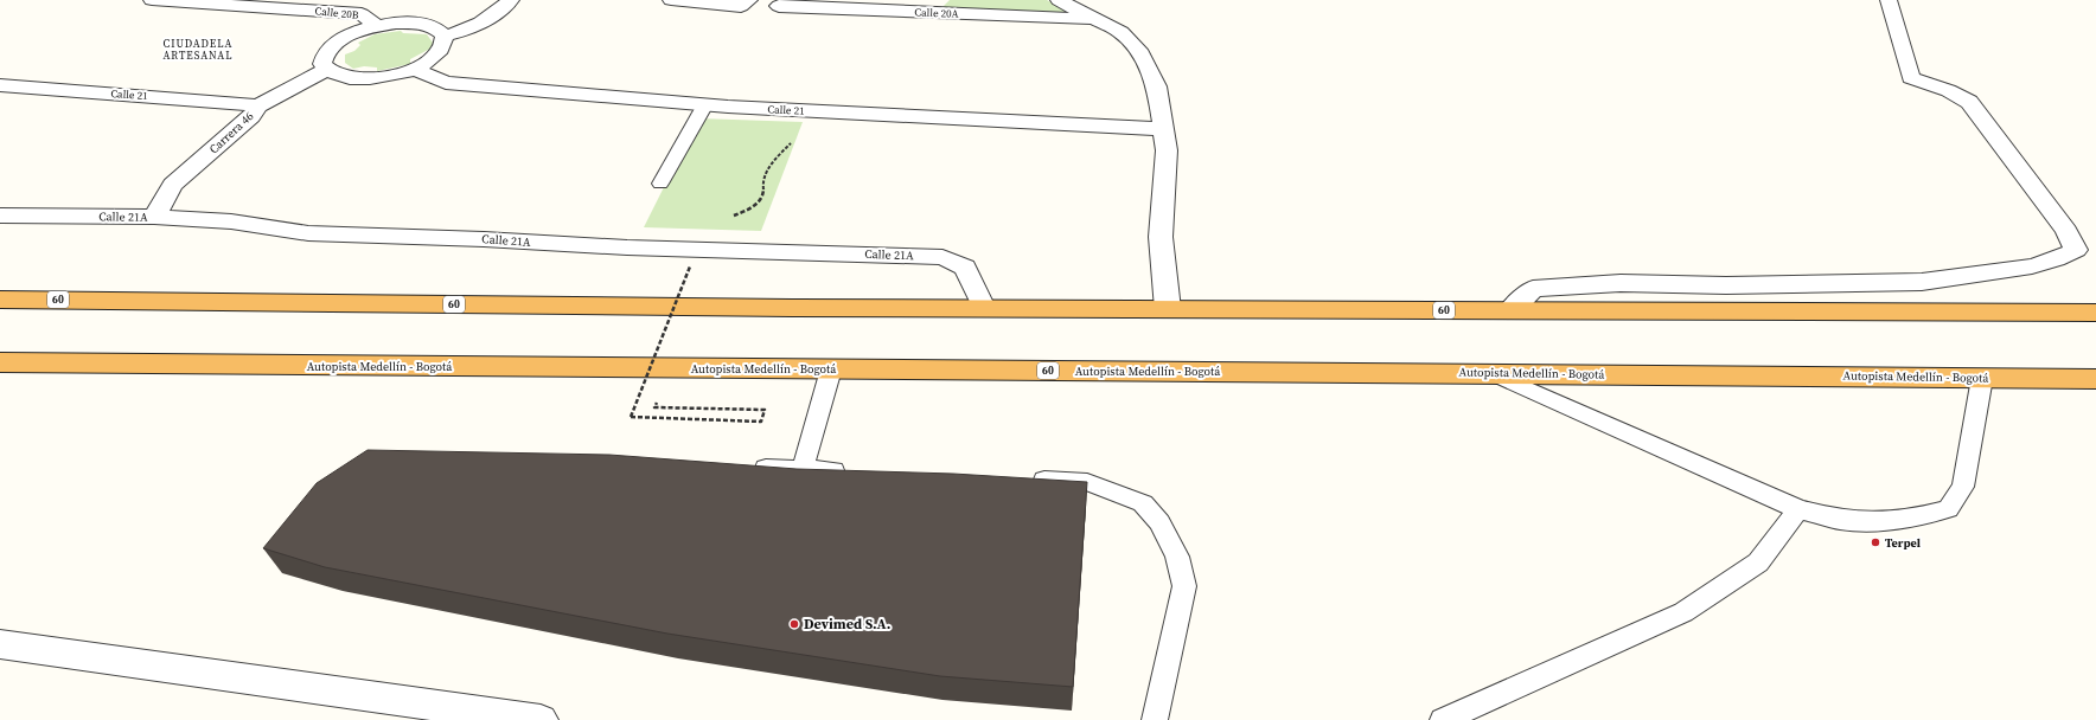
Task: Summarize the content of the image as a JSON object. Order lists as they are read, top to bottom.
{
  "streets": {
    "highway": ["60", "Autopista Medellín - Bogotá"],
    "street": [
      "Calle 20B",
      "Calle 20A",
      "Calle 21",
      "Carrera 46",
      "Calle 21A"
    ]
  },
  "crossings": [
    ["Calle 21", "Carrera 46"],
    ["Carrera 46", "Calle 21A"],
    ["Calle 21A", "60"]
  ],
  "districts": ["CIUDADELA ARTESANAL"],
  "places": ["Terpel", "Devimed S.A."]
}
